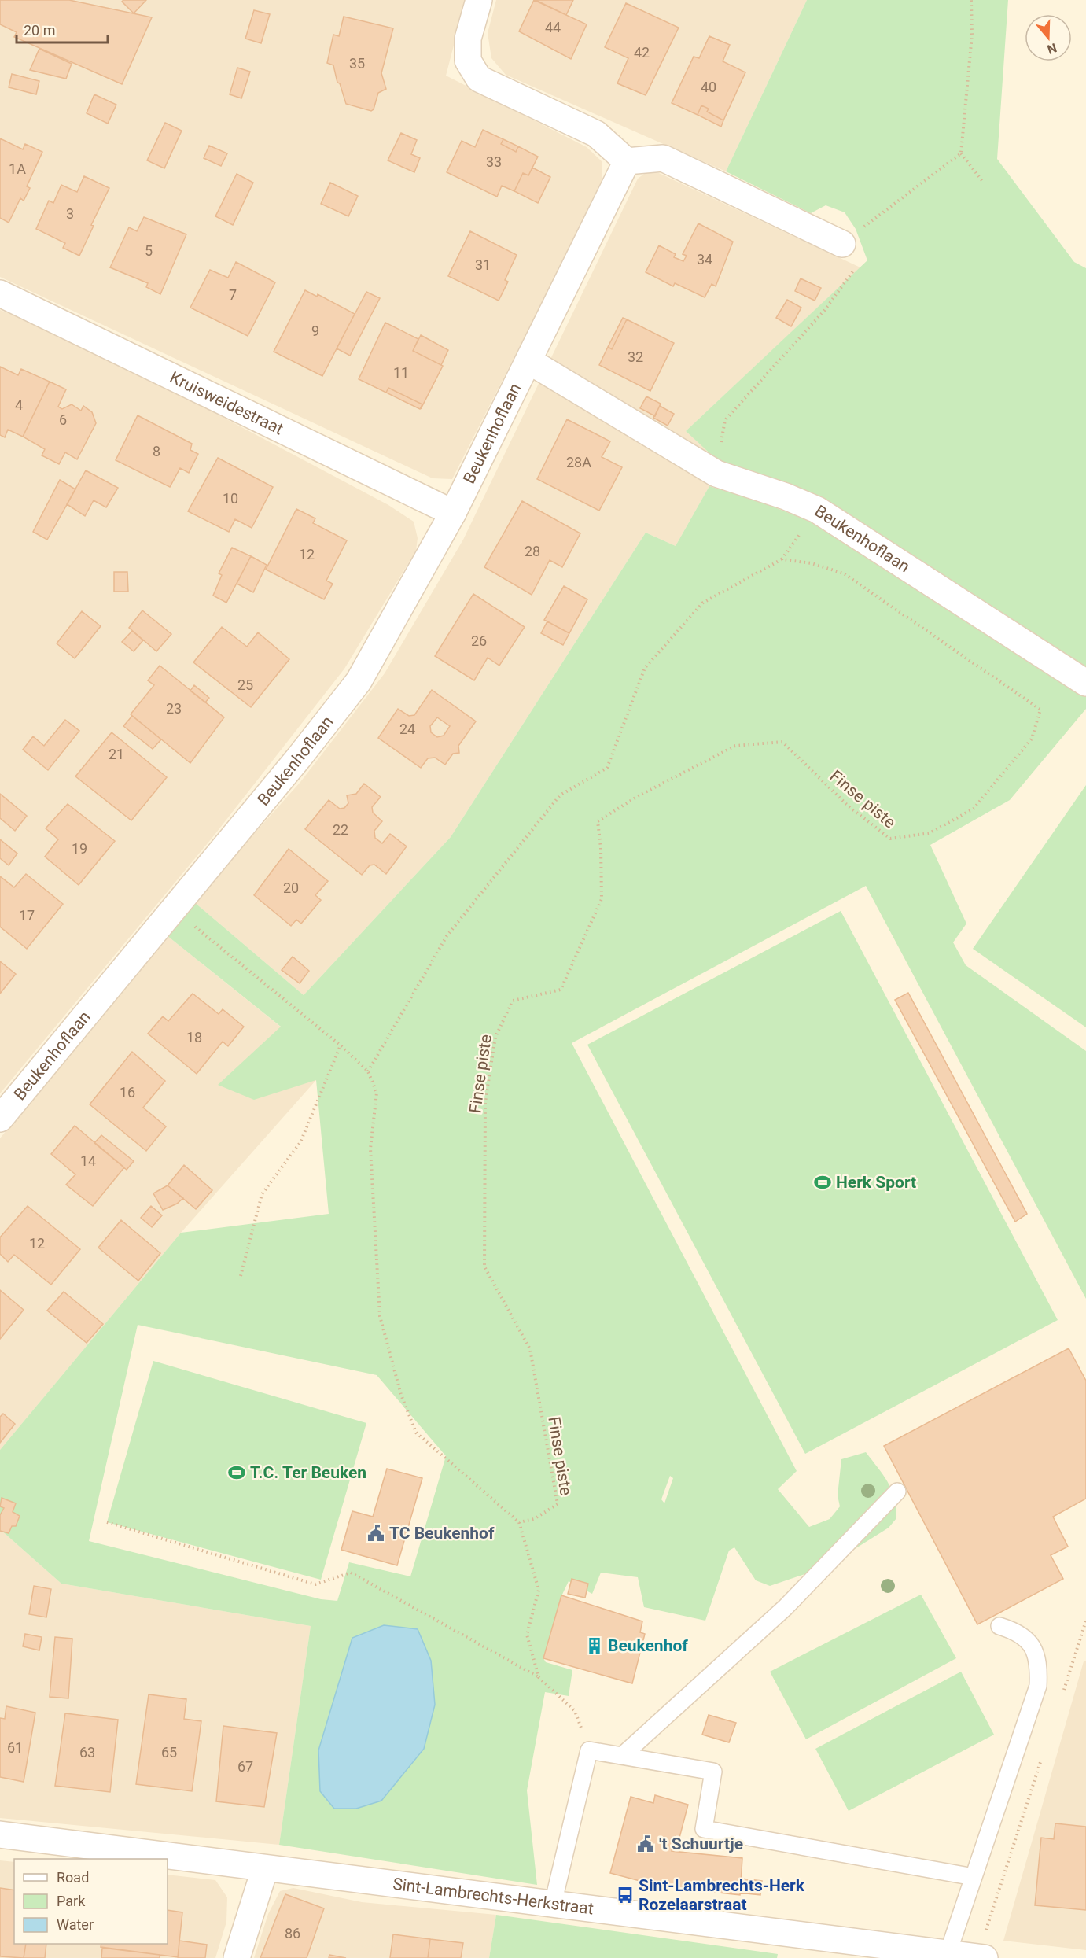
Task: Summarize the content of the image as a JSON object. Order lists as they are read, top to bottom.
{
  "streets": {
    "street": ["Kruisweidestraat", "Beukenhoflaan", "Sint-Lambrechts-Herkstraat"],
    "path": ["Finse piste"]
  },
  "crossings": [
    ["Kruisweidestraat", "Beukenhoflaan"]
  ],
  "places": {
    "sports": ["Herk Sport", "T.C. Ter Beuken"],
    "public building": ["TC Beukenhof", "'t Schuurtje"],
    "building": ["Beukenhof"],
    "bus stop": ["Sint-Lambrechts-Herk Rozelaarstraat"]
  },
  "house_numbers": [
    "44",
    "42",
    "35",
    "40",
    "33",
    "1A",
    "3",
    "5",
    "34",
    "31",
    "7",
    "9",
    "32",
    "11",
    "4",
    "6",
    "8",
    "28A",
    "10",
    "28",
    "12",
    "26",
    "25",
    "23",
    "24",
    "21",
    "22",
    "19",
    "20",
    "17",
    "18",
    "16",
    "14",
    "12",
    "61",
    "63",
    "65",
    "67",
    "86"
  ],
  "legend": ["Road", "Park", "Water"],
  "scale_bar": "20 m",
  "north": "bottom"
}
